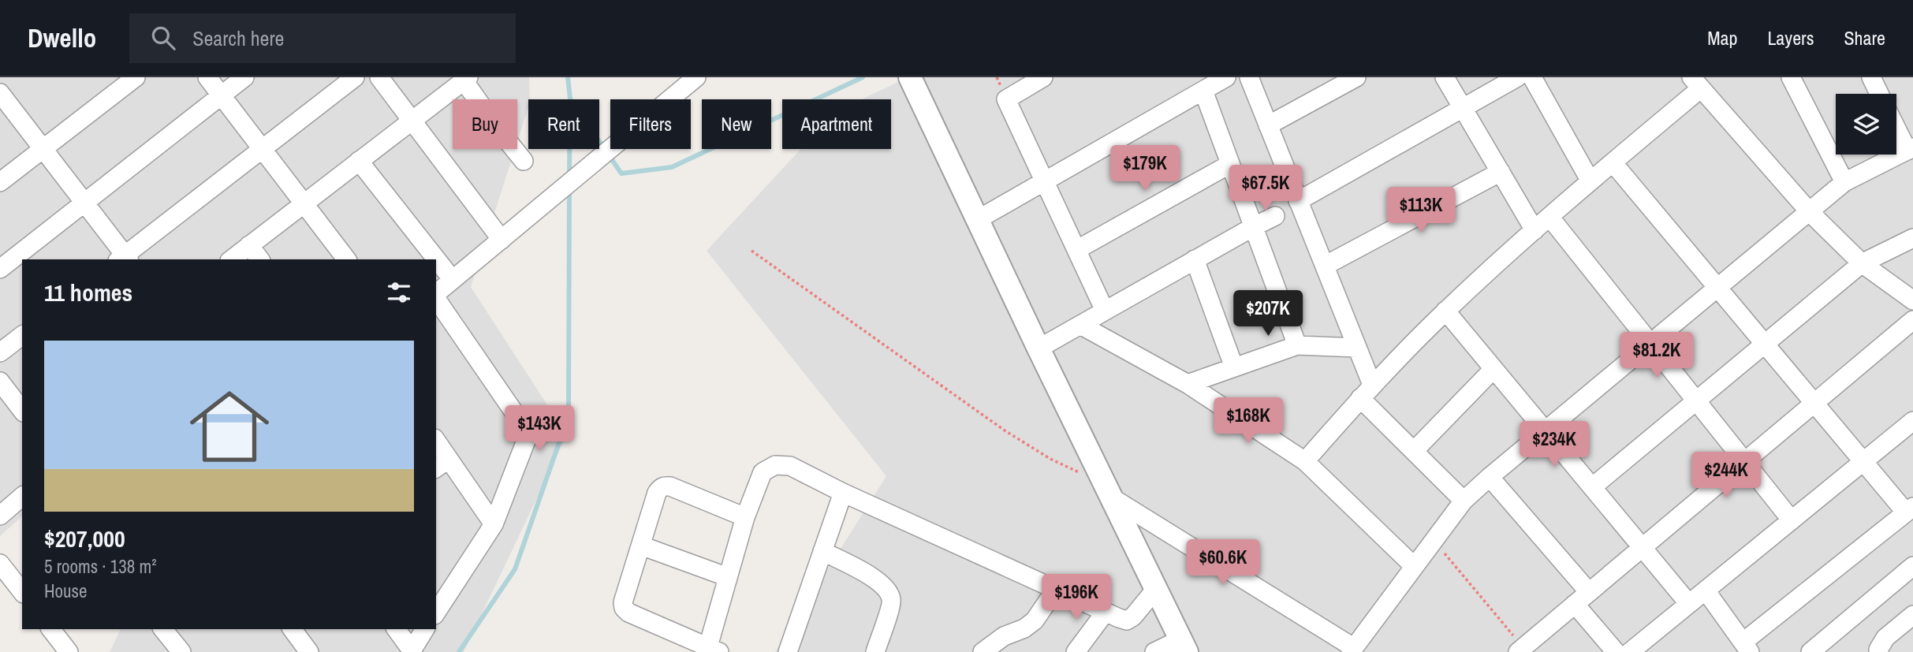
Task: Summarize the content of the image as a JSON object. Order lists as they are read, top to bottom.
{
  "page": {
    "header": "Dwello",
    "search": "Search here",
    "nav": ["Map", "Layers", "Share"],
    "chip": [
      "Buy",
      "Rent",
      "Filters",
      "New",
      "Apartment"
    ],
    "price": [
      "$179K",
      "$67.5K",
      "$113K",
      "$207K",
      "$81.2K",
      "$168K",
      "$143K",
      "$234K",
      "$244K",
      "$60.6K",
      "$196K"
    ],
    "heading": "11 homes",
    "list": [
      {
        "name": "$207,000",
        "note": "5 rooms · 138 m² · House"
      }
    ]
  }
}
